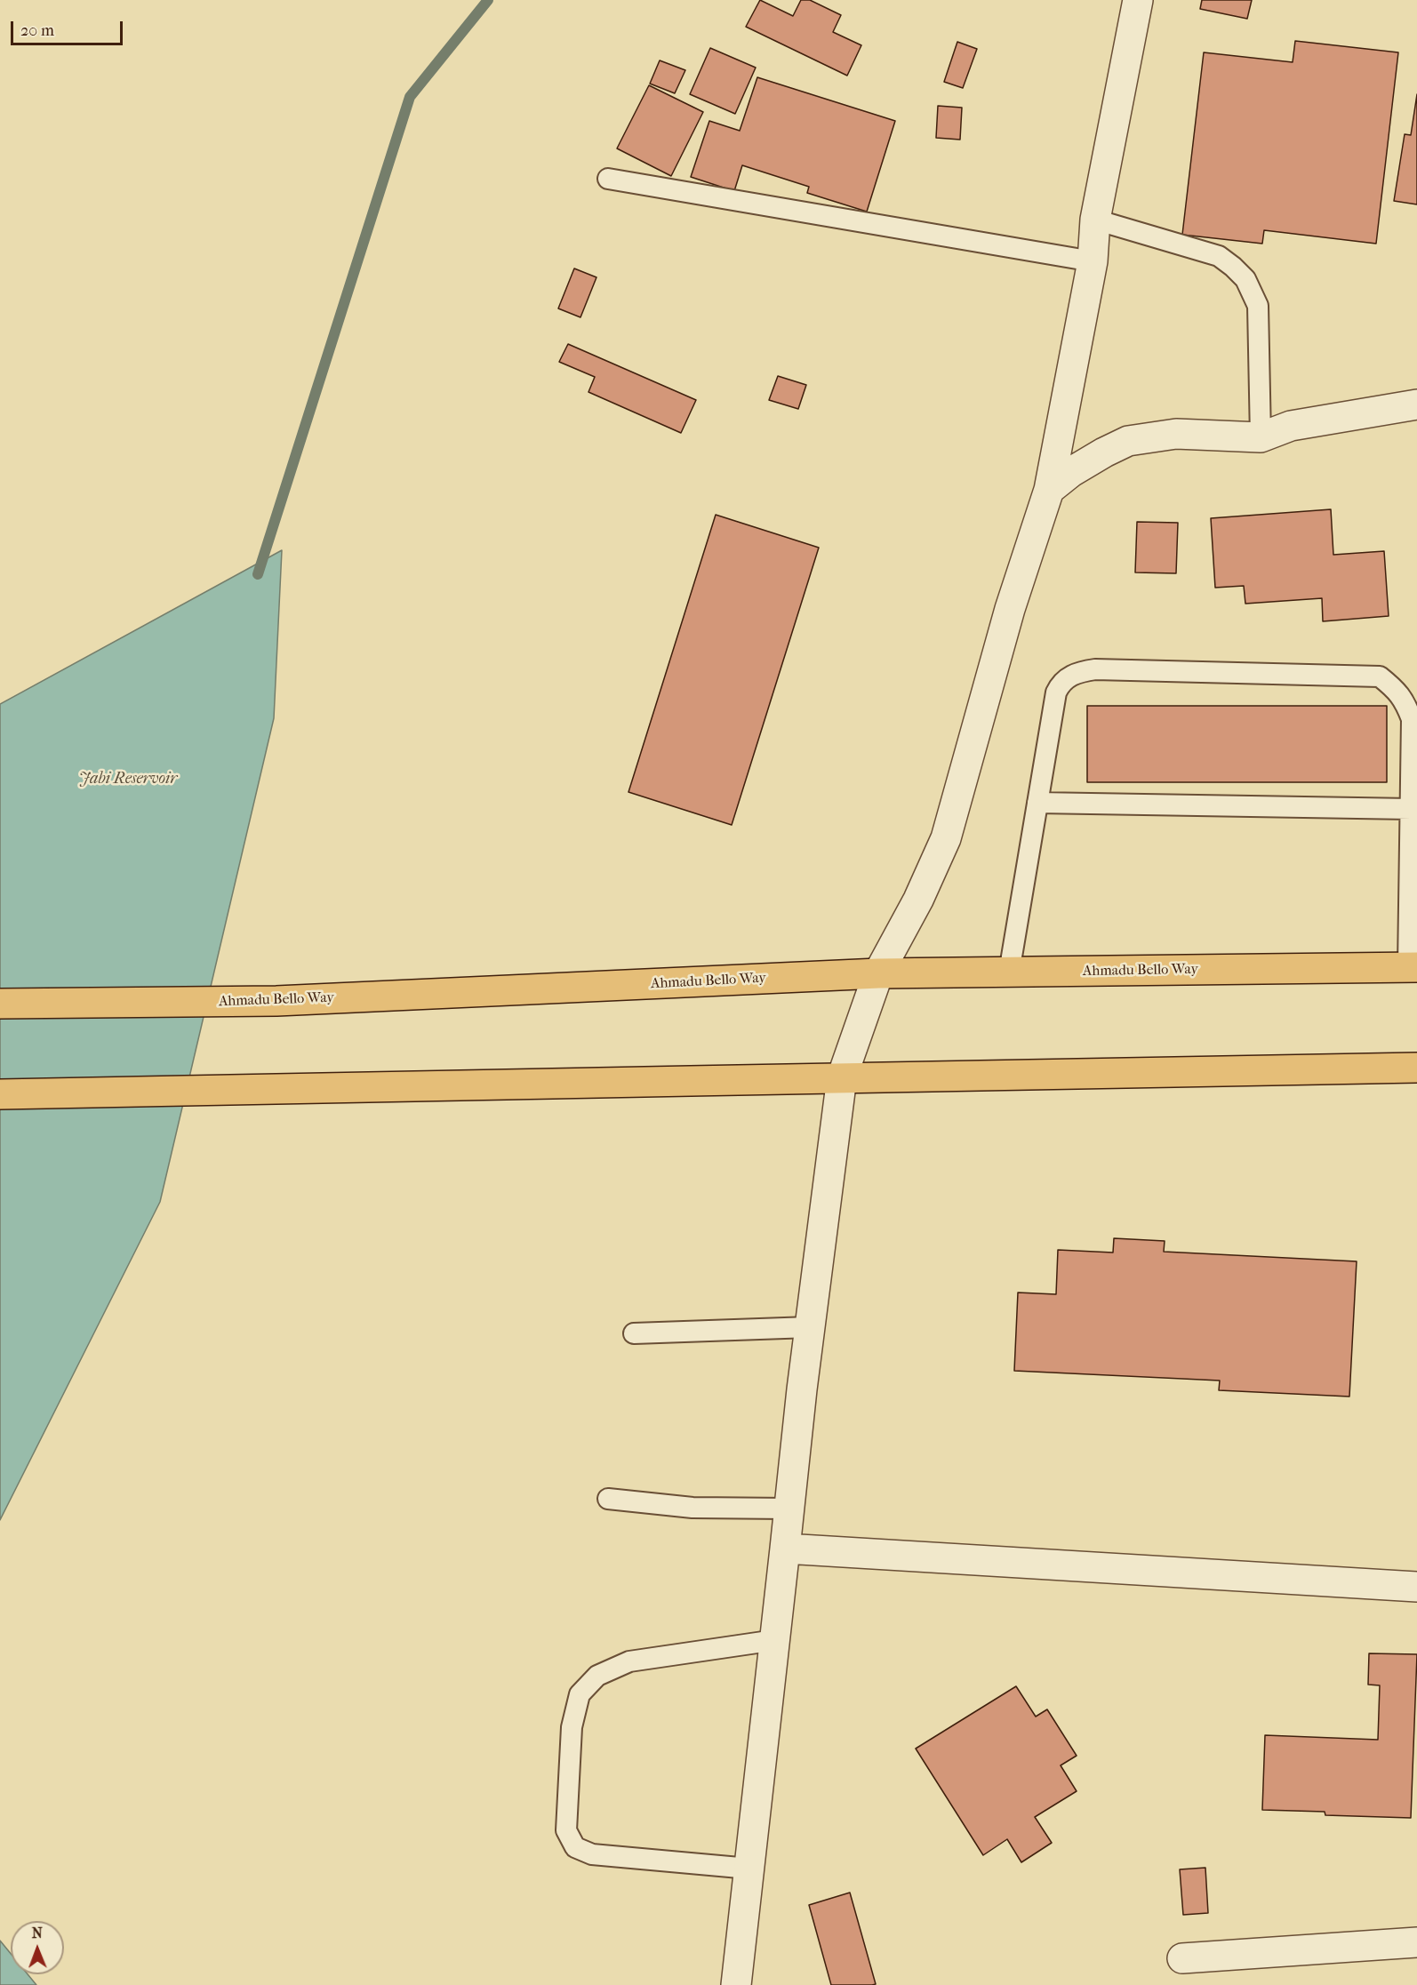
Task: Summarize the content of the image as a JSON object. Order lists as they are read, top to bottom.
{
  "streets": {
    "main road": ["Ahmadu Bello Way"]
  },
  "water": ["Jabi Reservoir"],
  "scale_bar": "20 m",
  "north": "top"
}
